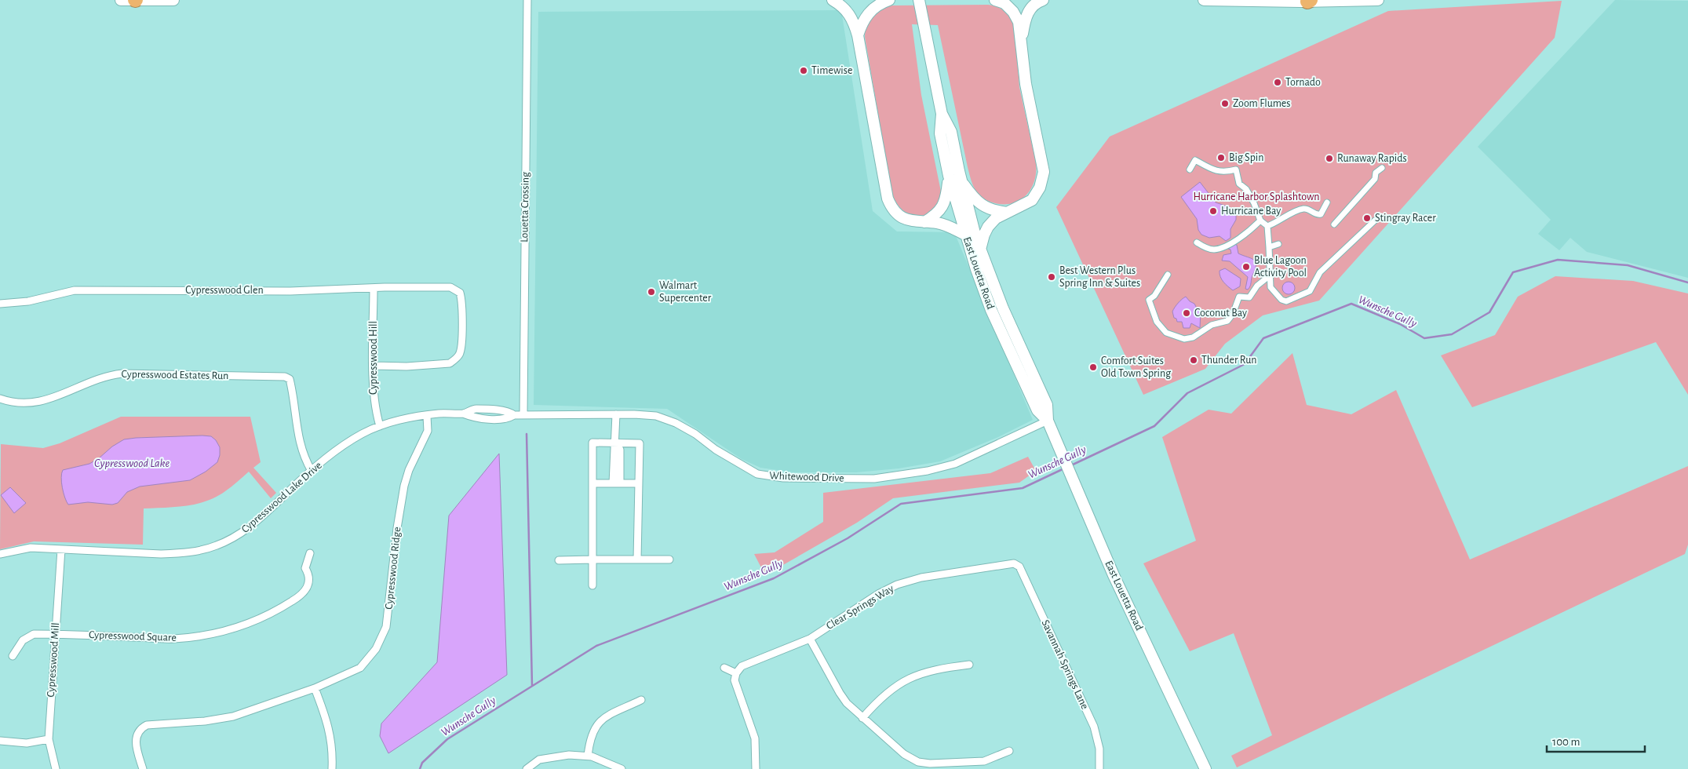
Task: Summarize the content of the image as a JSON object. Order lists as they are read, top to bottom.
{
  "streets": {
    "main road": ["East Louetta Road"],
    "street": [
      "Louetta Crossing",
      "Cypresswood Glen",
      "Cypresswood Hill",
      "Cypresswood Estates Run",
      "Whitewood Drive",
      "Cypresswood Lake Drive",
      "Cypresswood Ridge",
      "Clear Springs Way",
      "Cypresswood Square",
      "Cypresswood Mill",
      "Savannah Springs Lane"
    ]
  },
  "crossings": [
    ["Louetta Crossing", "Whitewood Drive"],
    ["Louetta Crossing", "Cypresswood Lake Drive"],
    ["East Louetta Road", "Whitewood Drive"],
    ["Cypresswood Glen", "Cypresswood Hill"],
    ["Cypresswood Hill", "Cypresswood Lake Drive"],
    ["Cypresswood Estates Run", "Cypresswood Lake Drive"],
    ["Whitewood Drive", "Cypresswood Lake Drive"],
    ["Cypresswood Lake Drive", "Cypresswood Ridge"],
    ["Cypresswood Lake Drive", "Cypresswood Mill"],
    ["Clear Springs Way", "Savannah Springs Lane"],
    ["Cypresswood Square", "Cypresswood Mill"]
  ],
  "water": ["Wunsche Gully", "Cypresswood Lake"],
  "parks": ["Hurricane Harbor Splashtown"],
  "places": [
    "Timewise",
    "Tornado",
    "Zoom Flumes",
    "Big Spin",
    "Runaway Rapids",
    "Hurricane Bay",
    "Stingray Racer",
    "Blue Lagoon Activity Pool",
    "Best Western Plus Spring Inn & Suites",
    "Walmart Supercenter",
    "Coconut Bay",
    "Thunder Run",
    "Comfort Suites Old Town Spring"
  ],
  "scale_bar": "100 m"
}
